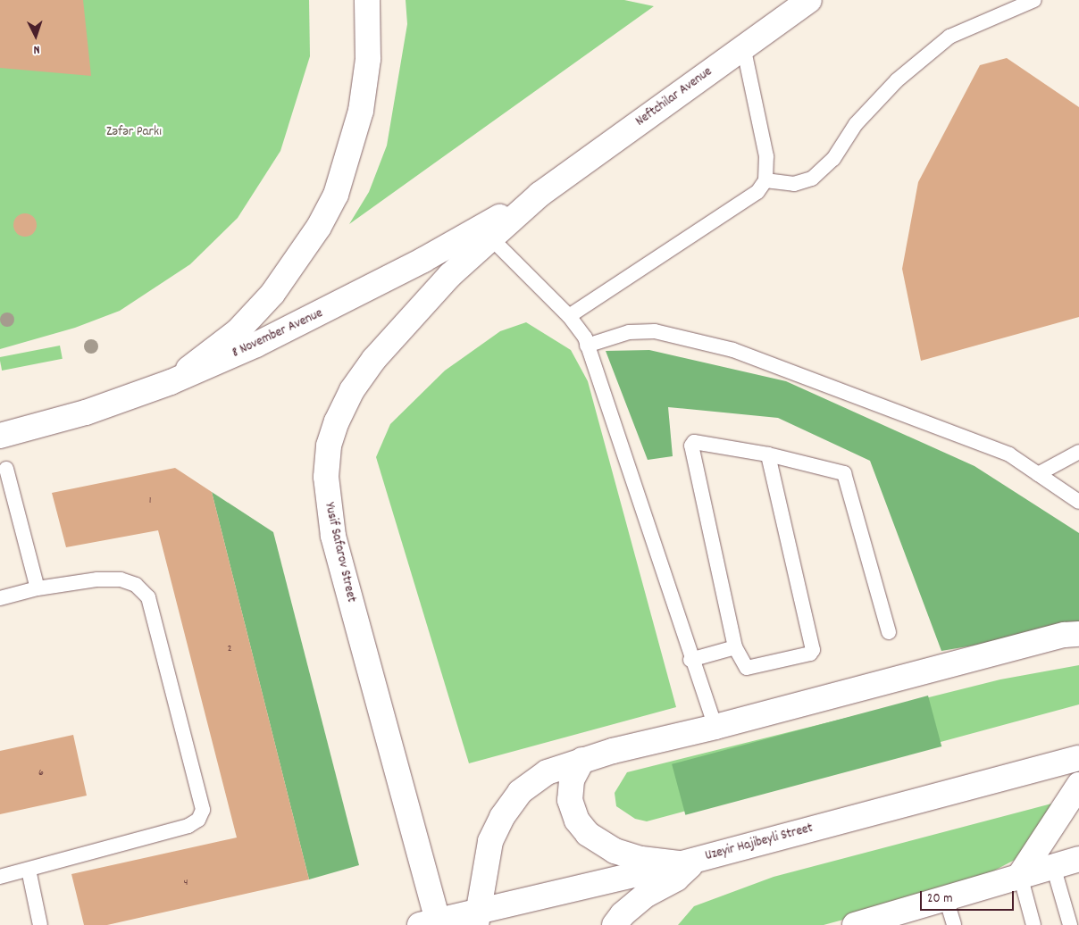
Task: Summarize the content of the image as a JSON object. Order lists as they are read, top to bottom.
{
  "streets": {
    "main road": [
      "Neftchilar Avenue",
      "8 November Avenue",
      "Yusif Safarov Street",
      "Uzeyir Hajibeyli Street"
    ]
  },
  "crossings": [
    ["Neftchilar Avenue", "8 November Avenue"],
    ["Neftchilar Avenue", "Yusif Safarov Street"],
    ["8 November Avenue", "Yusif Safarov Street"],
    ["Yusif Safarov Street", "Uzeyir Hajibeyli Street"]
  ],
  "parks": ["Zəfər Parkı"],
  "house_numbers": [
    "1",
    "2",
    "6",
    "4"
  ],
  "scale_bar": "20 m",
  "north": "bottom"
}
